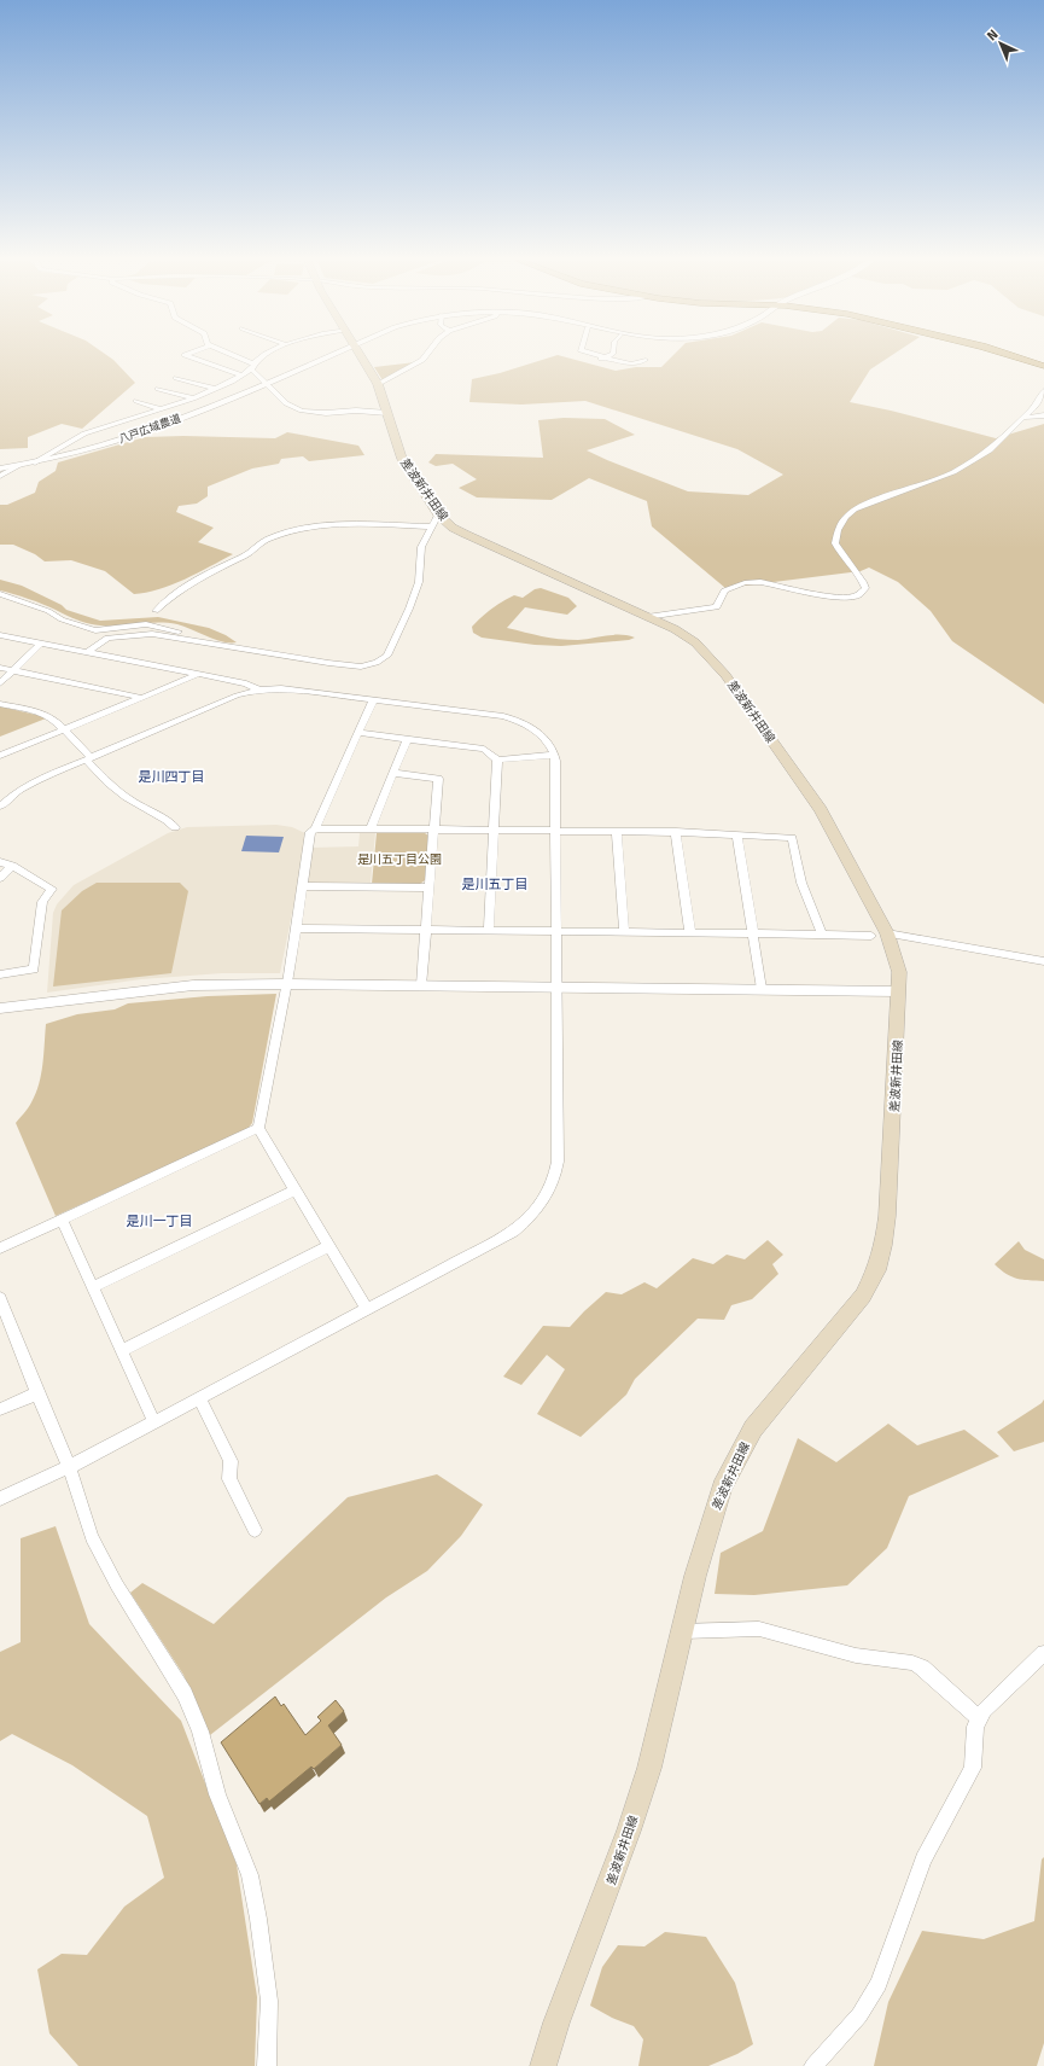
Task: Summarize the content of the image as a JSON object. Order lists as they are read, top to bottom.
{
  "streets": {
    "main road": ["差波新井田線"],
    "street": ["八戸広域農道"]
  },
  "districts": ["是川四丁目", "是川五丁目", "是川一丁目"],
  "parks": ["是川五丁目公園"],
  "north": "top left"
}
